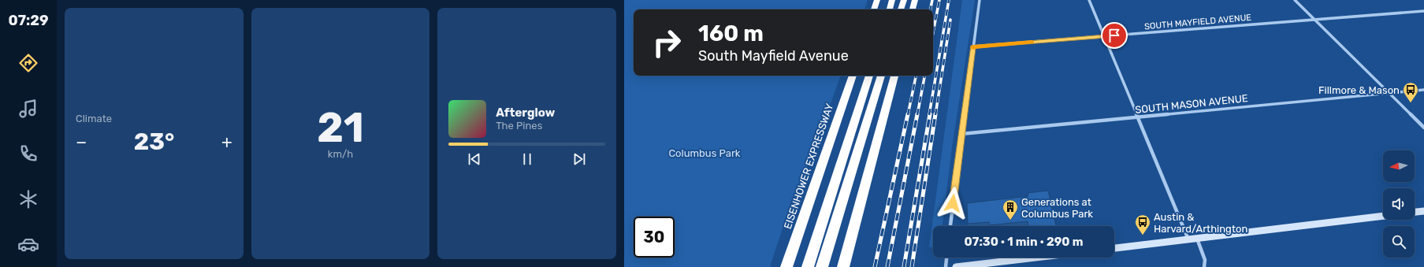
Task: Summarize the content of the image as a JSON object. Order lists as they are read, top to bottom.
{
  "streets": {
    "highway": ["EISENHOWER EXPRESSWAY"],
    "street": ["SOUTH MAYFIELD AVENUE", "SOUTH MASON AVENUE"]
  },
  "parks": ["Columbus Park"],
  "places": {
    "bus stop": ["Fillmore & Mason", "Austin & Harvard/Arthington"],
    "building": ["Generations at Columbus Park"]
  },
  "north": "left",
  "page": {
    "tabs": "07:29",
    "tile": [
      "Climate",
      ["21", "km/h"]
    ],
    "turn": ["160 m", "South Mayfield Avenue"],
    "song": ["Afterglow", "The Pines"],
    "heat": ["−", "23°", "+"],
    "limit": "30",
    "trip": "07:30 · 1 min · 290 m"
  }
}
